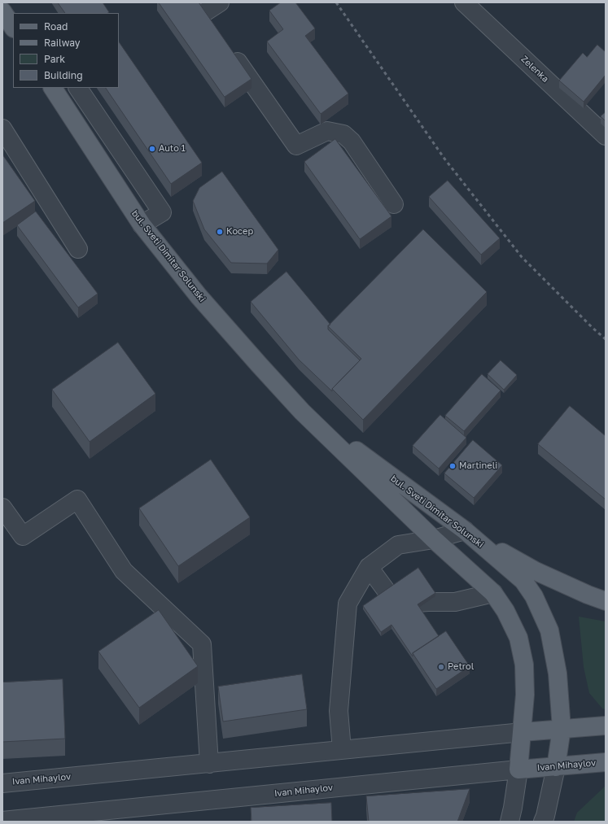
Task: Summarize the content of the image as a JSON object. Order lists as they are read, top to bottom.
{
  "streets": {
    "main road": ["bul. Sveti Dimitar Solunski", "Ivan Mihaylov"],
    "street": ["Zelenka"]
  },
  "crossings": [
    ["bul. Sveti Dimitar Solunski", "Ivan Mihaylov"]
  ],
  "places": [
    "Auto 1",
    "Косер",
    "Martineli",
    "Petrol"
  ],
  "legend": [
    "Road",
    "Railway",
    "Park",
    "Building"
  ]
}
